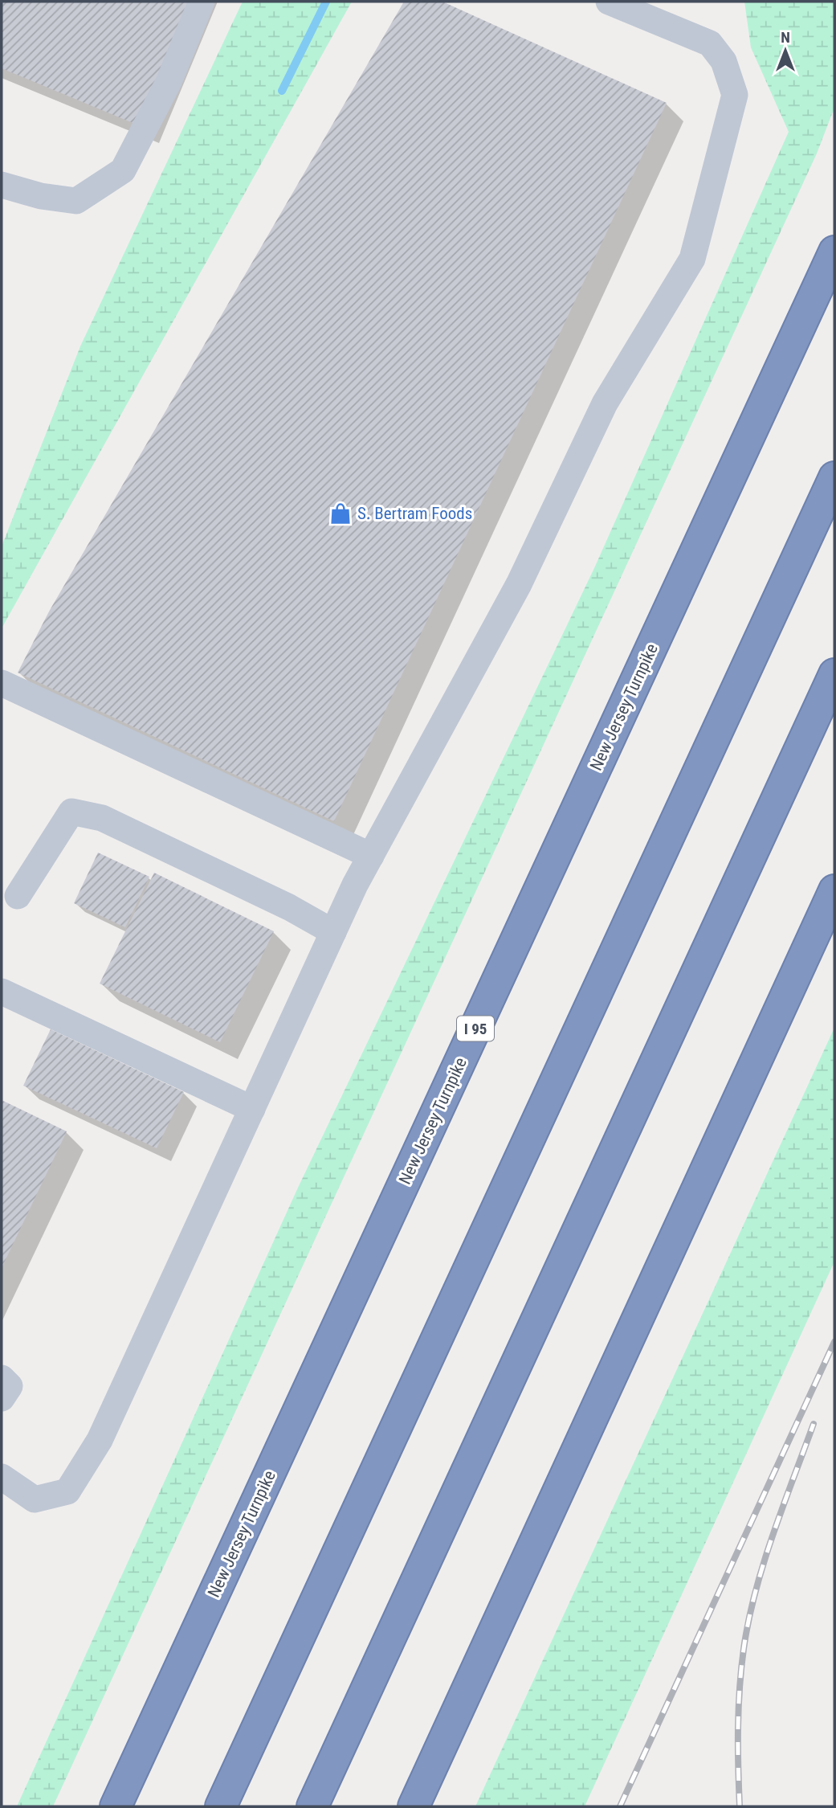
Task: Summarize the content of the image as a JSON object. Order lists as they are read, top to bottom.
{
  "streets": {
    "highway": ["New Jersey Turnpike", "I 95"]
  },
  "places": {
    "shop": ["S. Bertram Foods"]
  },
  "north": "top"
}
